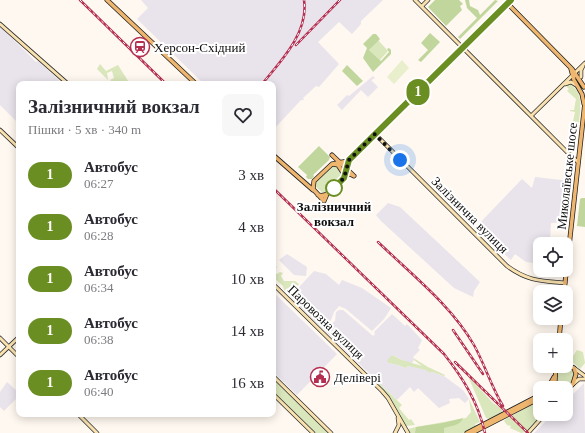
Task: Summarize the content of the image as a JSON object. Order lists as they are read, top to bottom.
{
  "streets": {
    "main road": ["Миколаївське шосе"],
    "street": ["Залізнична вулиця", "Паровозна вулиця"]
  },
  "crossings": [
    ["Миколаївське шосе", "Залізнична вулиця"]
  ],
  "places": {
    "station": ["Херсон-Східний"],
    "other": ["Залізничний вокзал"],
    "public building": ["Делівері"]
  },
  "lines": ["bus line 1"],
  "page": {
    "on_map": "1",
    "heading": ["Залізничний вокзал", "Пішки · 5 хв · 340 m"],
    "list": [
      {
        "mark": "1",
        "name": "Автобус",
        "note": "06:27",
        "value": "3 хв"
      },
      {
        "mark": "1",
        "name": "Автобус",
        "note": "06:28",
        "value": "4 хв"
      },
      {
        "mark": "1",
        "name": "Автобус",
        "note": "06:34",
        "value": "10 хв"
      },
      {
        "mark": "1",
        "name": "Автобус",
        "note": "06:38",
        "value": "14 хв"
      },
      {
        "mark": "1",
        "name": "Автобус",
        "note": "06:40",
        "value": "16 хв"
      }
    ],
    "map_buttons": ["+", "−"]
  }
}
